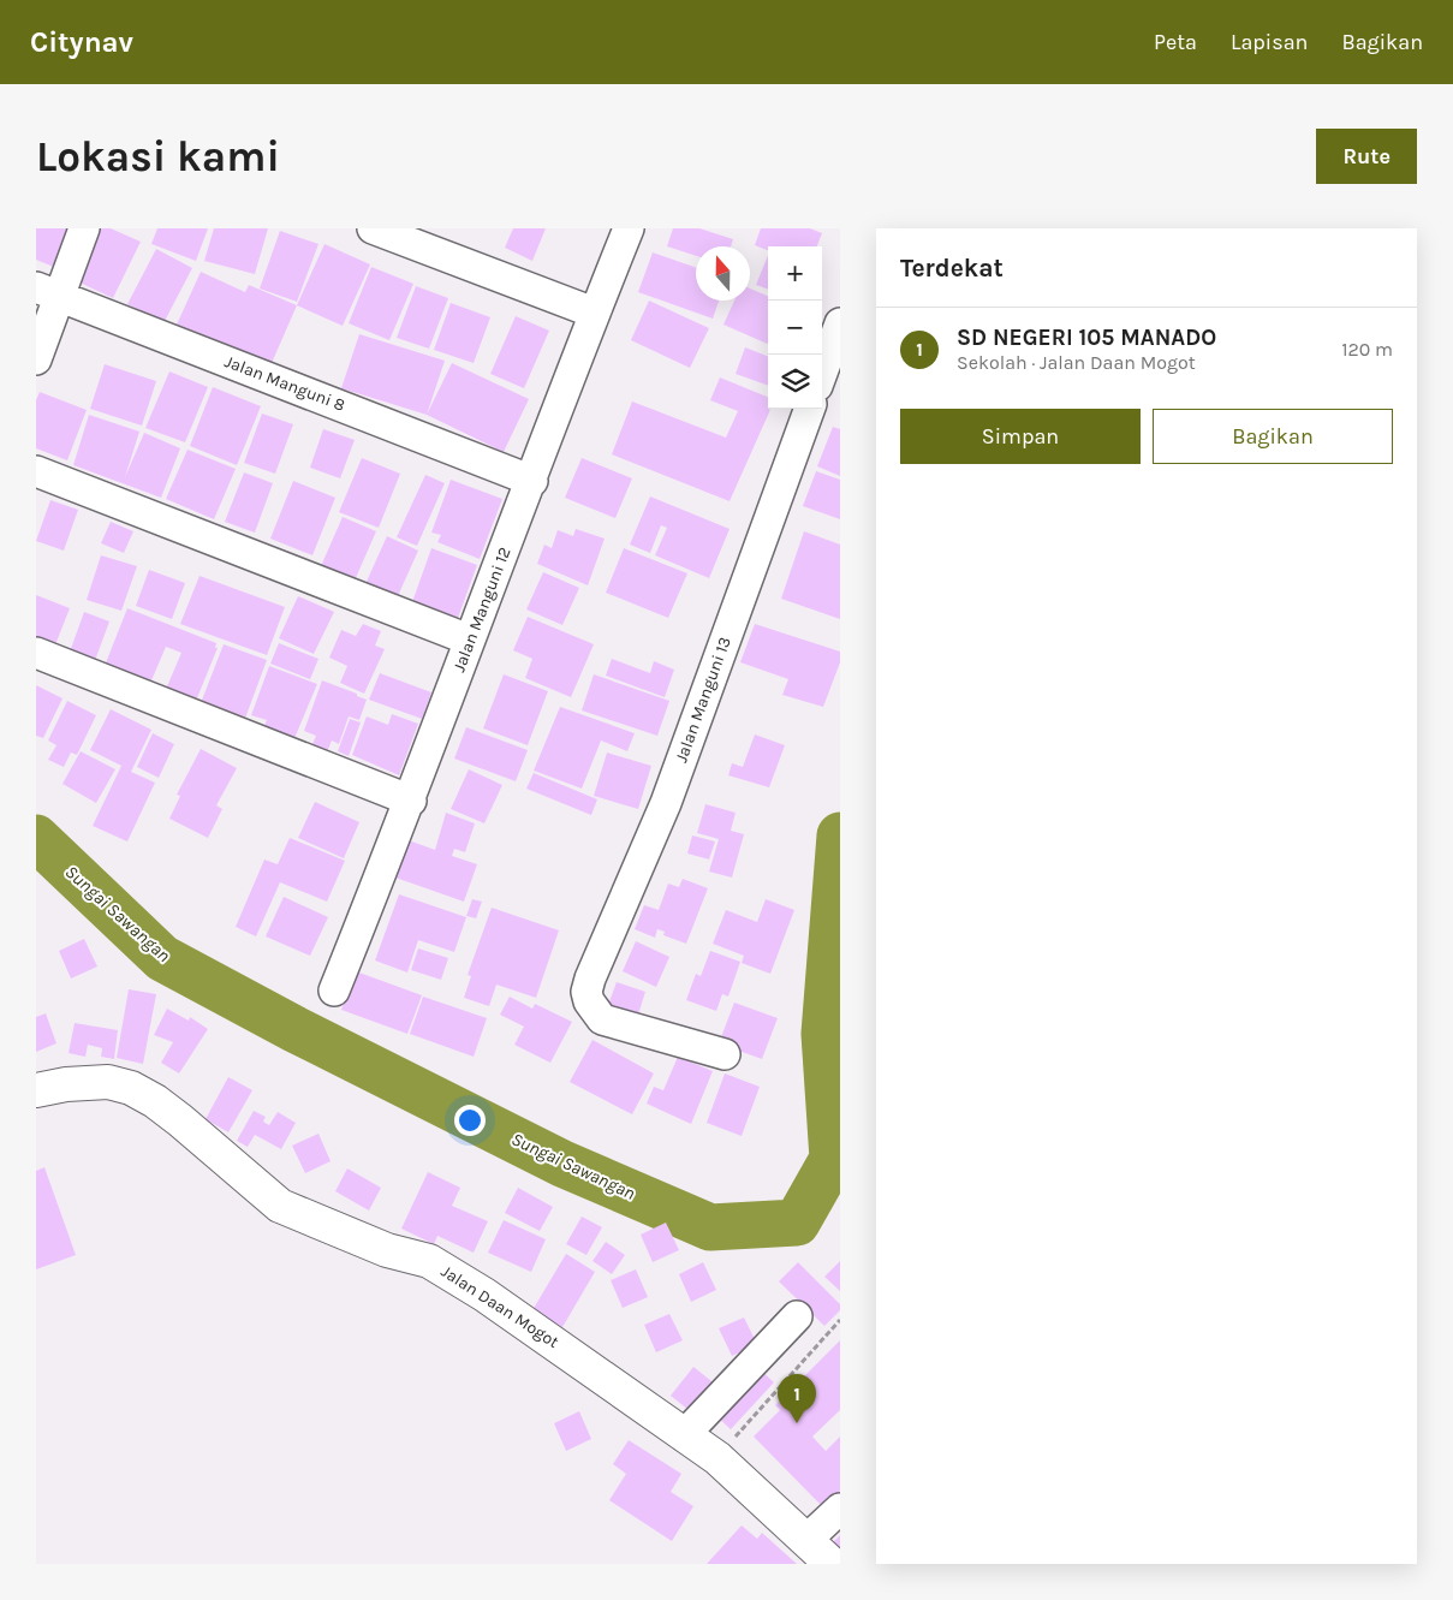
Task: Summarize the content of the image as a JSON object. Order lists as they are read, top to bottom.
{
  "streets": {
    "main road": ["Jalan Daan Mogot"],
    "street": ["Jalan Manguni 8", "Jalan Manguni 12", "Jalan Manguni 13"]
  },
  "crossings": [
    ["Jalan Manguni 8", "Jalan Manguni 12"]
  ],
  "water": ["Sungai Sawangan"],
  "north": "top",
  "page": {
    "header": "Citynav",
    "nav": ["Peta", "Lapisan", "Bagikan"],
    "buttons": [
      "Rute",
      ["Simpan", "Bagikan"]
    ],
    "title": "Lokasi kami",
    "heading": "Terdekat",
    "map_buttons": ["+", "−"],
    "list": [
      {
        "mark": "1",
        "name": "SD NEGERI 105 MANADO",
        "note": "Sekolah · Jalan Daan Mogot",
        "value": "120 m"
      }
    ],
    "pins": "1"
  }
}
